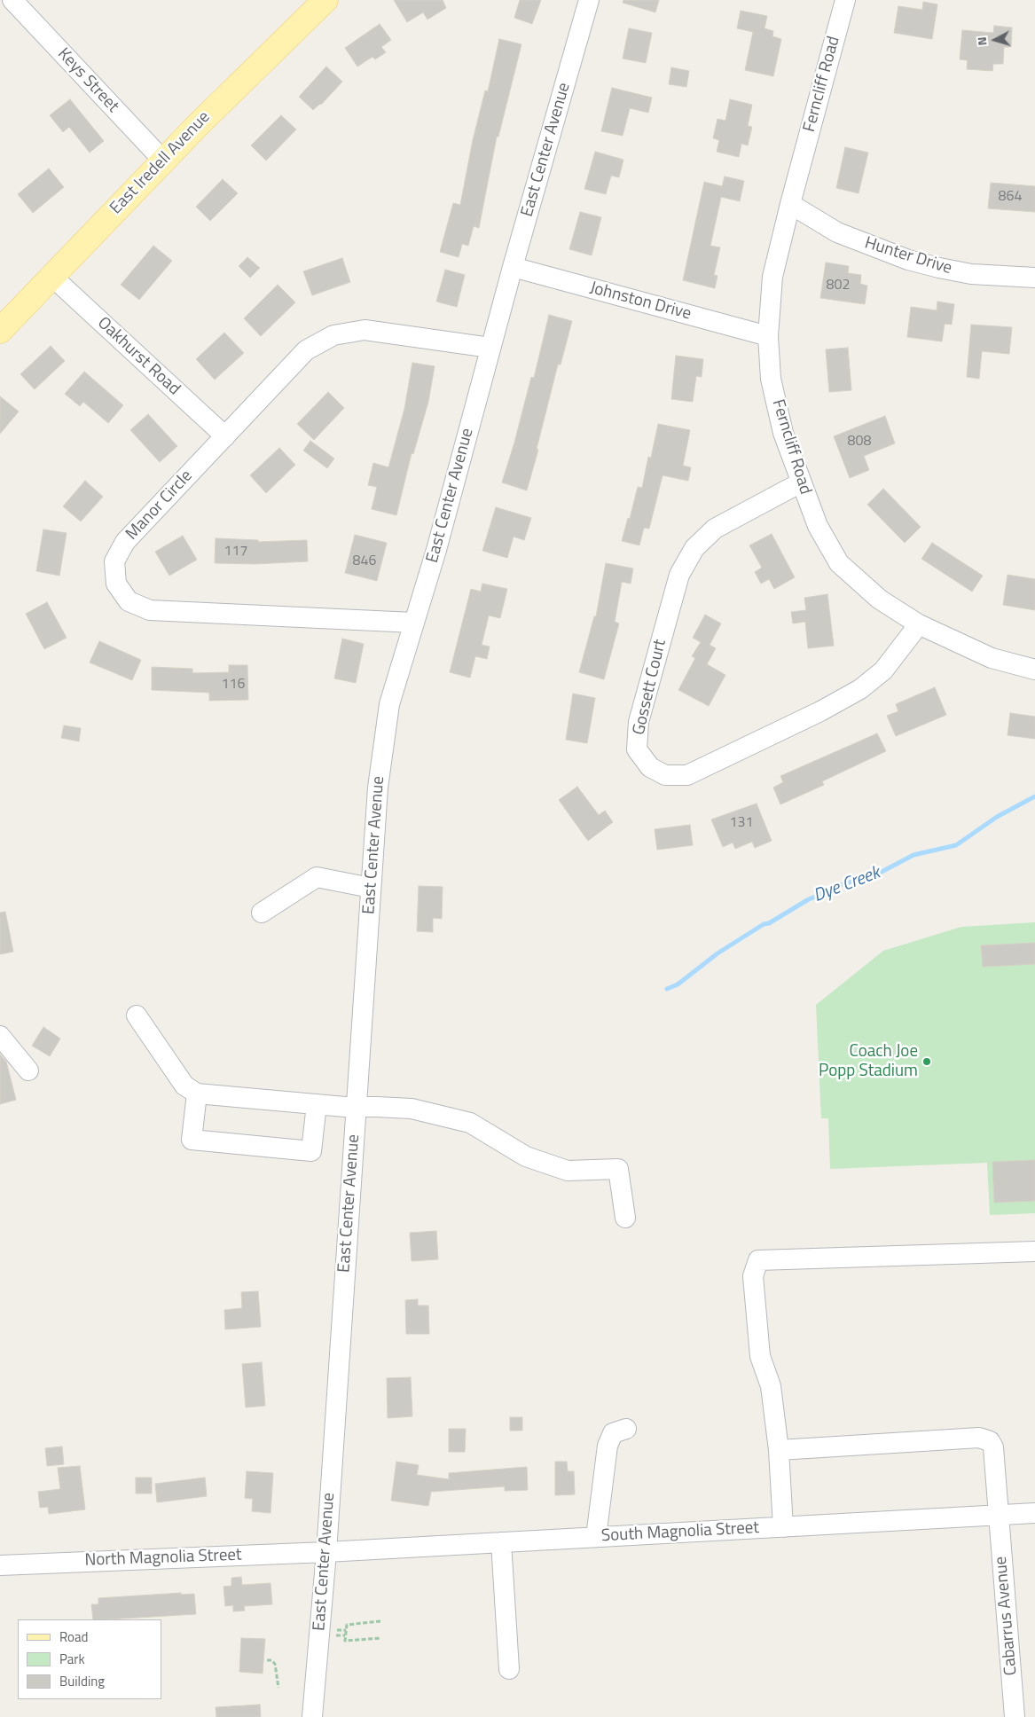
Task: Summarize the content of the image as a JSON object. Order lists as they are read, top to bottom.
{
  "streets": {
    "main road": ["East Iredell Avenue"],
    "street": [
      "Keys Street",
      "Ferncliff Road",
      "East Center Avenue",
      "Hunter Drive",
      "Johnston Drive",
      "Oakhurst Road",
      "Manor Circle",
      "Gossett Court",
      "South Magnolia Street",
      "North Magnolia Street",
      "Cabarrus Avenue"
    ]
  },
  "crossings": [
    ["Keys Street", "East Iredell Avenue"],
    ["Ferncliff Road", "Hunter Drive"],
    ["Ferncliff Road", "Johnston Drive"],
    ["Ferncliff Road", "Gossett Court"],
    ["East Center Avenue", "Johnston Drive"],
    ["East Center Avenue", "Manor Circle"],
    ["East Center Avenue", "South Magnolia Street"],
    ["East Center Avenue", "North Magnolia Street"],
    ["East Iredell Avenue", "Oakhurst Road"],
    ["Oakhurst Road", "Manor Circle"],
    ["South Magnolia Street", "North Magnolia Street"],
    ["South Magnolia Street", "Cabarrus Avenue"]
  ],
  "water": ["Dye Creek"],
  "places": ["Coach Joe Popp Stadium"],
  "house_numbers": [
    "864",
    "802",
    "808",
    "117",
    "846",
    "116",
    "131"
  ],
  "legend": ["Road", "Park", "Building"],
  "north": "left"
}
